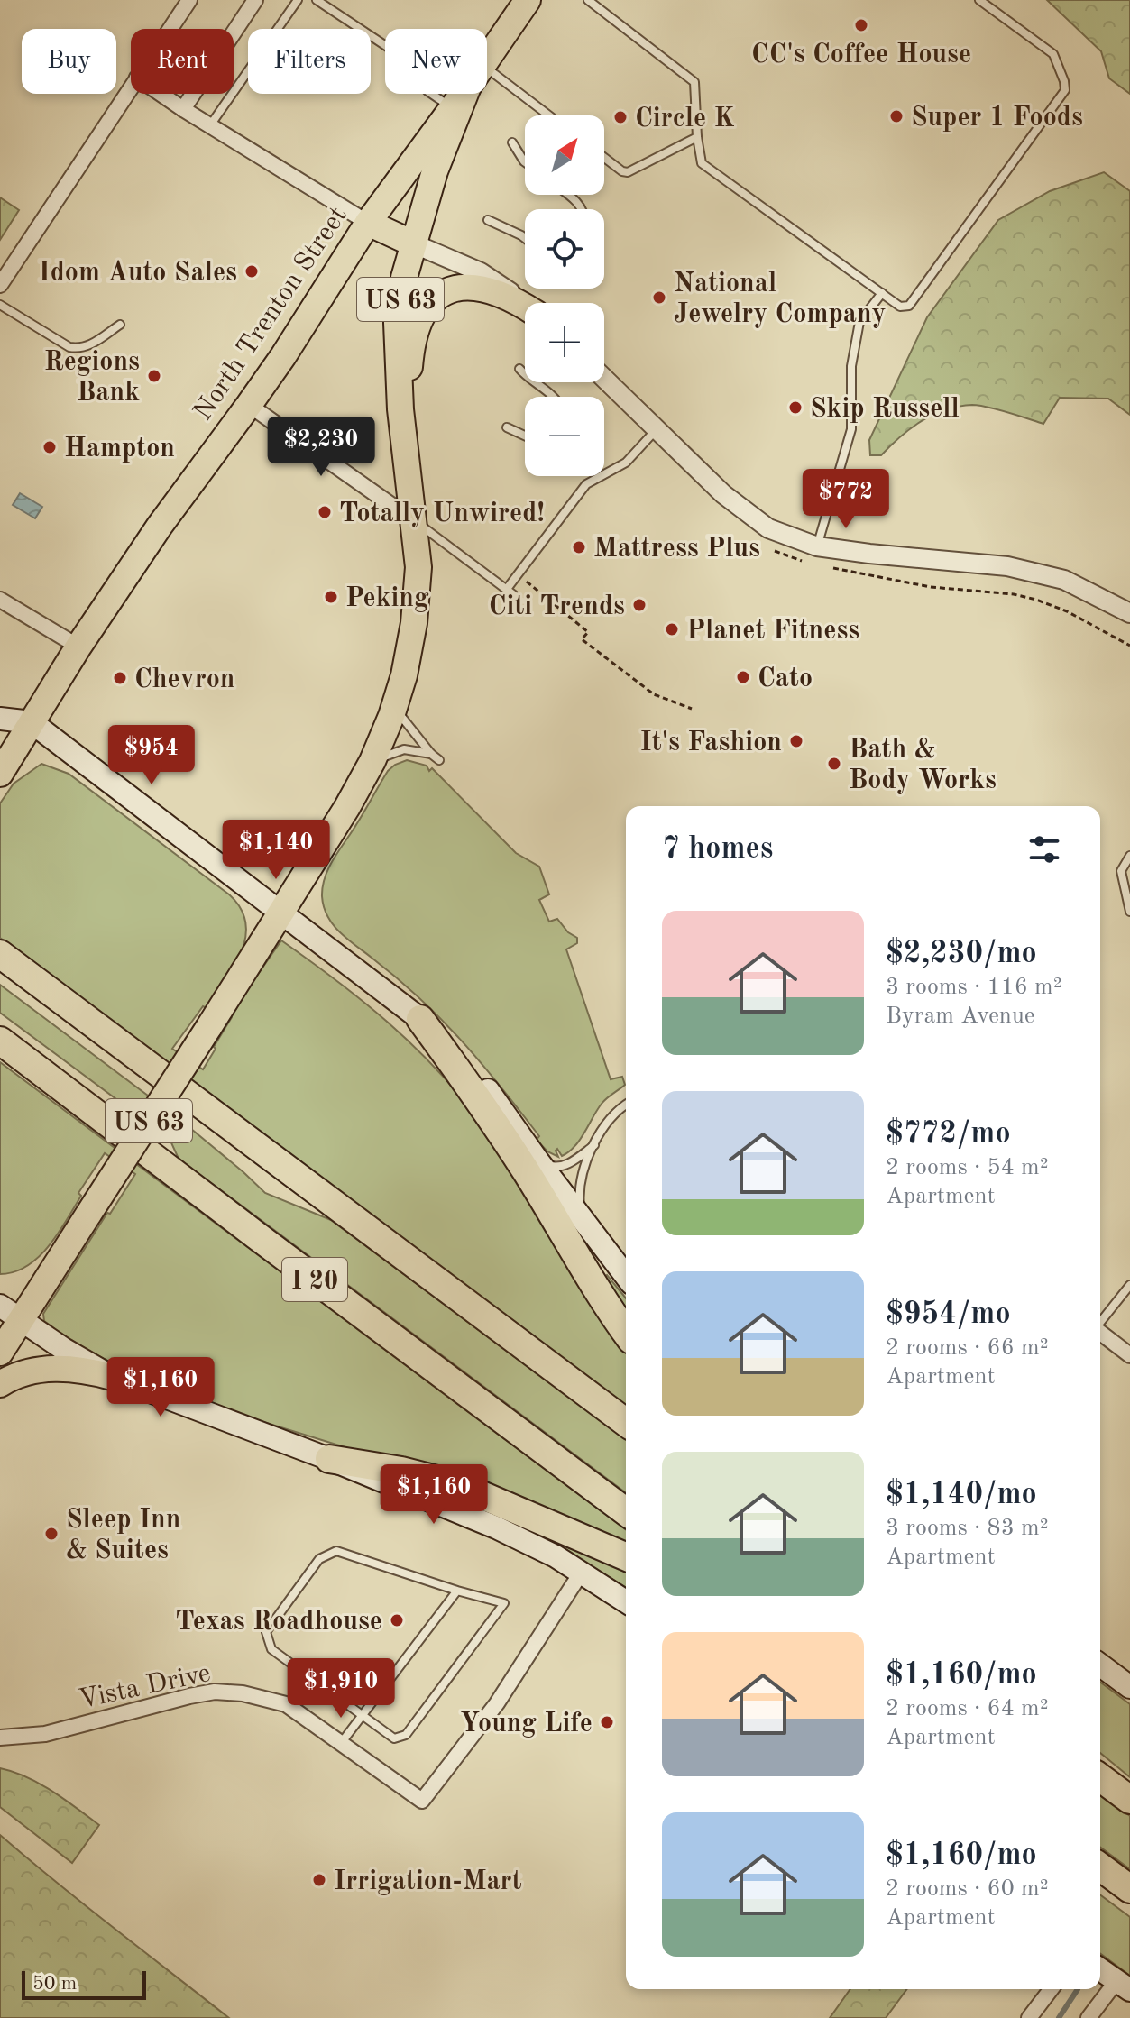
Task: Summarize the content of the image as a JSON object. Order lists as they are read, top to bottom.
{
  "streets": {
    "highway": ["US 63", "North Trenton Street", "I 20"],
    "street": ["Vista Drive"]
  },
  "places": [
    "CC's Coffee House",
    "Super 1 Foods",
    "Circle K",
    "Idom Auto Sales",
    "National Jewelry Company",
    "Regions Bank",
    "Skip Russell",
    "Hampton",
    "Totally Unwired!",
    "Mattress Plus",
    "Peking",
    "Citi Trends",
    "Planet Fitness",
    "Cato",
    "Chevron",
    "It's Fashion",
    "Bath & Body Works",
    "Sleep Inn & Suites",
    "Texas Roadhouse",
    "Young Life",
    "Irrigation-Mart"
  ],
  "scale_bar": "50 m",
  "north": "top right",
  "page": {
    "chip": [
      "Buy",
      "Rent",
      "Filters",
      "New"
    ],
    "map_buttons": ["+", "−"],
    "price": [
      "$2,230",
      "$772",
      "$954",
      "$1,140",
      "$1,160",
      "$1,160",
      "$1,910"
    ],
    "heading": "7 homes",
    "list": [
      {
        "name": "$2,230/mo",
        "note": "3 rooms · 116 m² · Byram Avenue"
      },
      {
        "name": "$772/mo",
        "note": "2 rooms · 54 m² · Apartment"
      },
      {
        "name": "$954/mo",
        "note": "2 rooms · 66 m² · Apartment"
      },
      {
        "name": "$1,140/mo",
        "note": "3 rooms · 83 m² · Apartment"
      },
      {
        "name": "$1,160/mo",
        "note": "2 rooms · 64 m² · Apartment"
      },
      {
        "name": "$1,160/mo",
        "note": "2 rooms · 60 m² · Apartment"
      }
    ],
    "scale": "50 m"
  }
}
